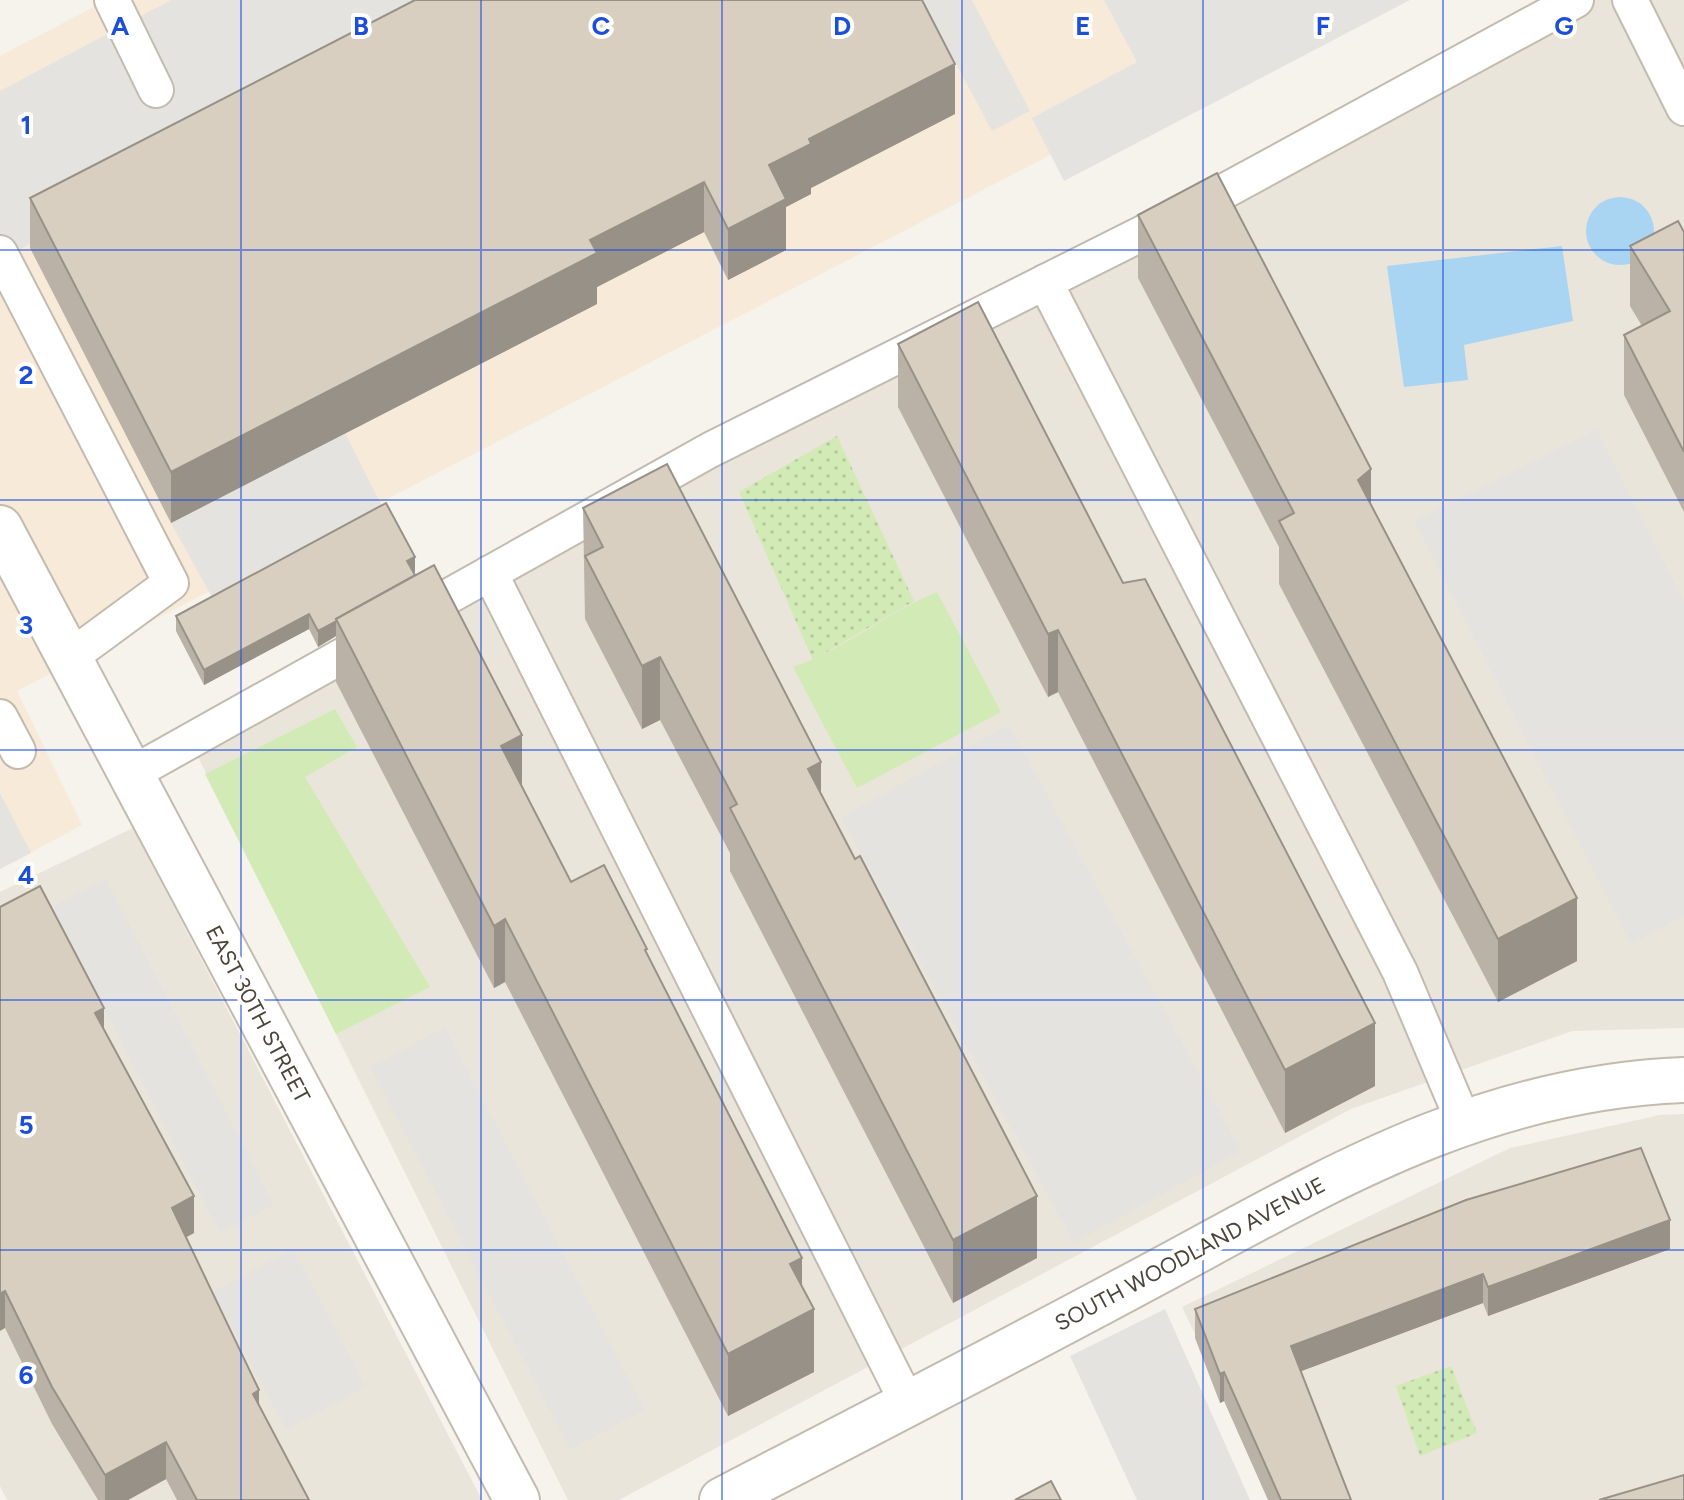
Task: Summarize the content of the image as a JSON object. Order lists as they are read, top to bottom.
{
  "streets": {
    "street": ["EAST 30TH STREET", "SOUTH WOODLAND AVENUE"]
  },
  "grid": {
    "columns": [
      "A",
      "B",
      "C",
      "D",
      "E",
      "F",
      "G"
    ],
    "rows": [
      "1",
      "2",
      "3",
      "4",
      "5",
      "6"
    ]
  }
}
